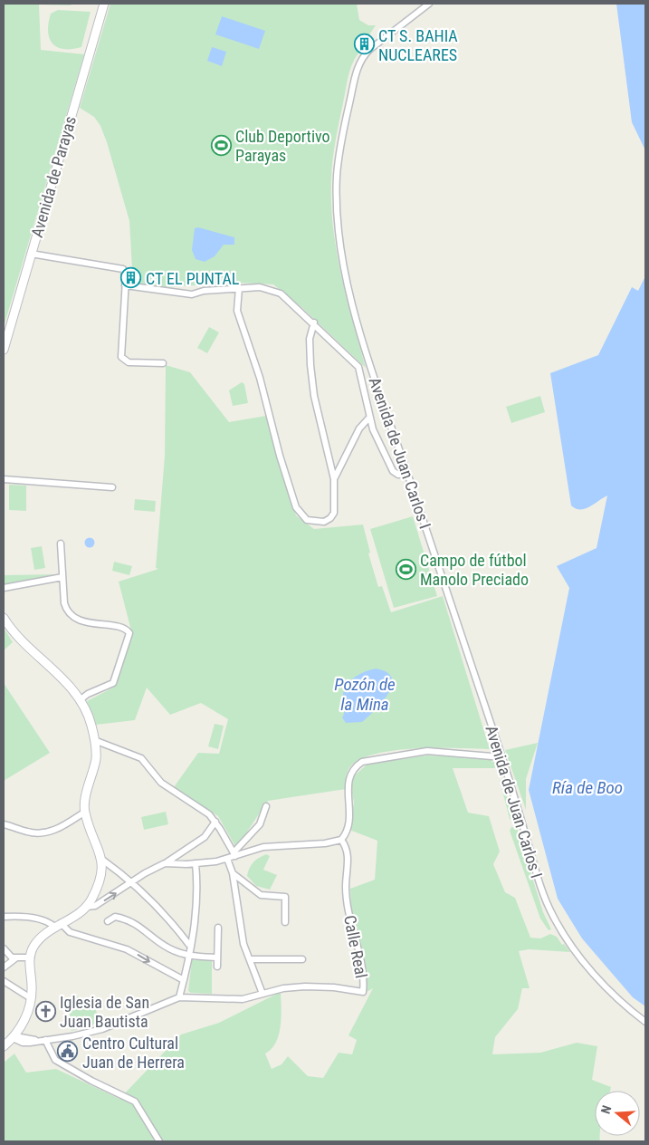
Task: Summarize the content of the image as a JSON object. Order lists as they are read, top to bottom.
{
  "streets": {
    "street": ["Avenida de Parayas", "Avenida de Juan Carlos I", "Calle Real"]
  },
  "water": ["Pozón de la Mina", "Ría de Boo"],
  "places": {
    "building": ["CT S. BAHIA NUCLEARES", "CT EL PUNTAL"],
    "sports": ["Club Deportivo Parayas", "Campo de fútbol Manolo Preciado"],
    "church": ["Iglesia de San Juan Bautista"],
    "public building": ["Centro Cultural Juan de Herrera"]
  },
  "north": "left"
}
